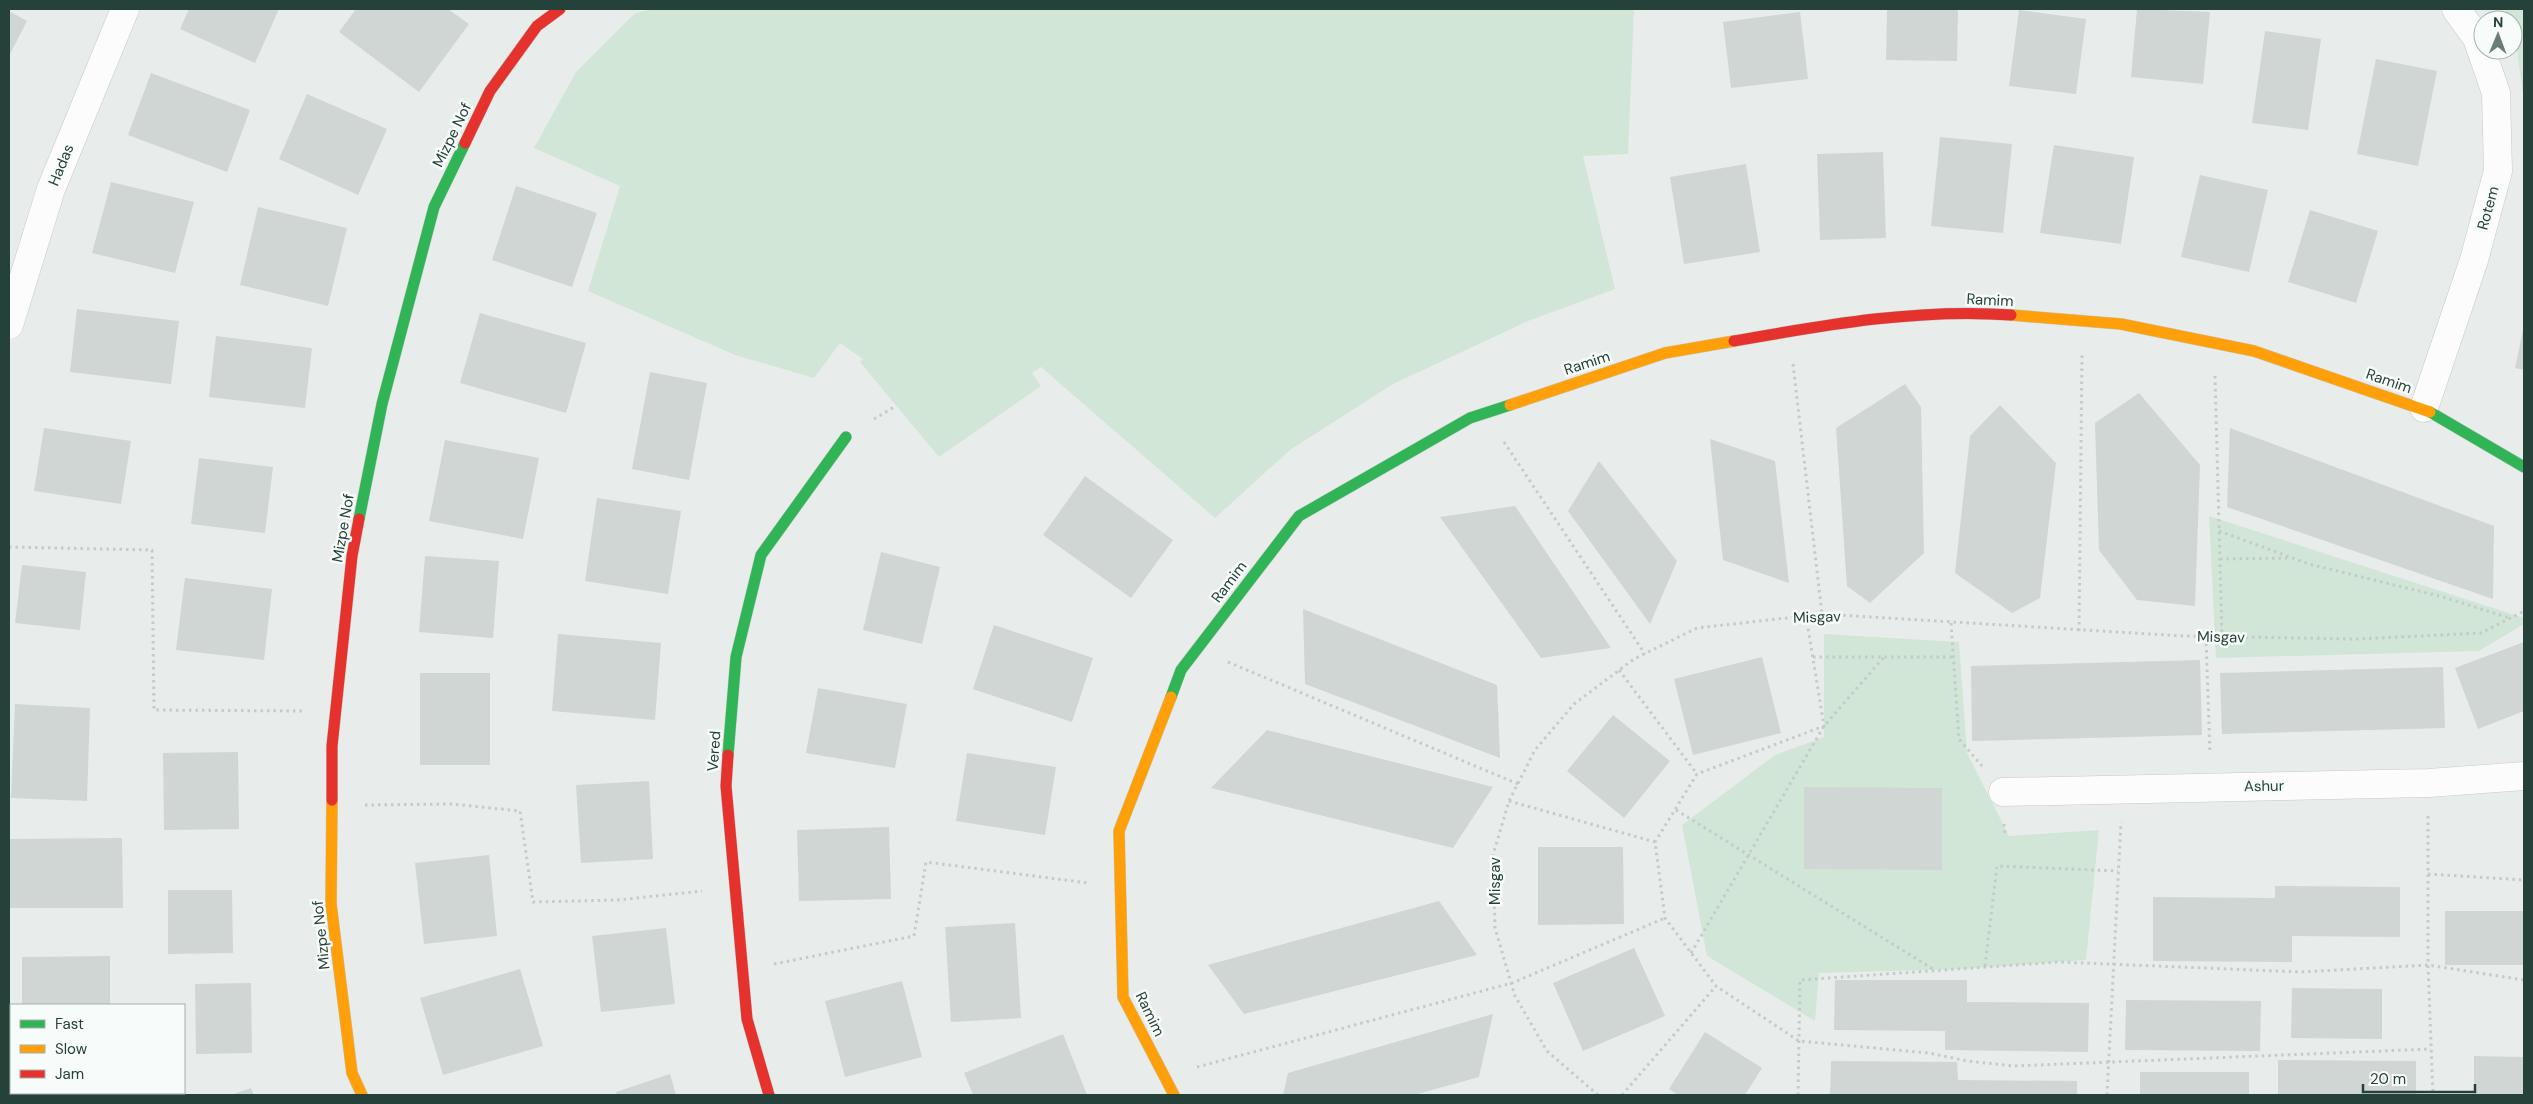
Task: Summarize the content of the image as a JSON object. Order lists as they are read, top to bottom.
{
  "streets": {
    "street": [
      "Mizpe Nof",
      "Hadas",
      "Rotem",
      "Ramim",
      "Vered",
      "Ashur"
    ],
    "path": ["Misgav"]
  },
  "crossings": [
    ["Rotem", "Ramim"]
  ],
  "legend": ["Fast", "Slow", "Jam"],
  "scale_bar": "20 m",
  "north": "top"
}
